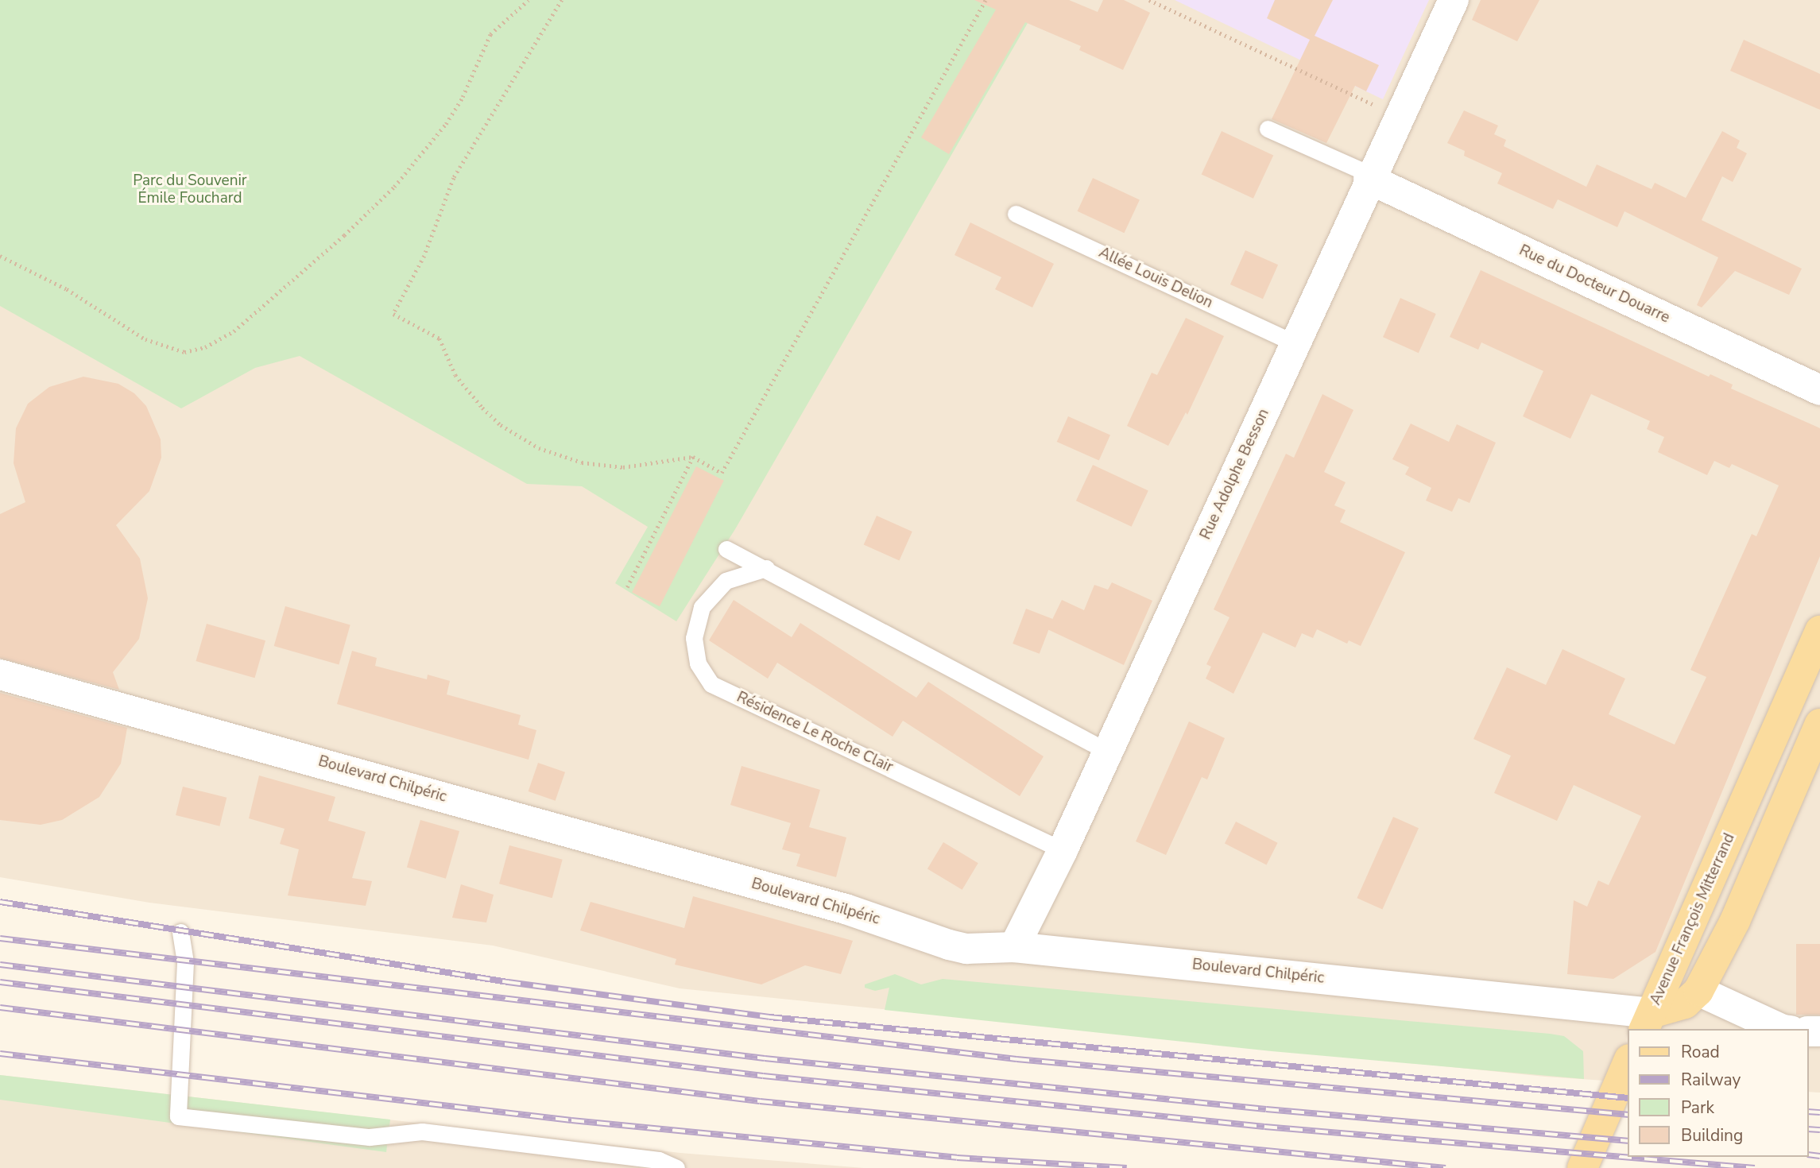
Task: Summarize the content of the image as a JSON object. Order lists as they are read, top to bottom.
{
  "streets": {
    "main road": ["Avenue François Mitterrand"],
    "street": ["Rue du Docteur Douarre", "Rue Adolphe Besson", "Boulevard Chilpéric"],
    "lane": ["Allée Louis Delion", "Résidence Le Roche Clair"]
  },
  "crossings": [
    ["Allée Louis Delion", "Rue Adolphe Besson"],
    ["Rue du Docteur Douarre", "Rue Adolphe Besson"],
    ["Rue Adolphe Besson", "Résidence Le Roche Clair"],
    ["Rue Adolphe Besson", "Boulevard Chilpéric"],
    ["Boulevard Chilpéric", "Avenue François Mitterrand"]
  ],
  "parks": ["Parc du Souvenir Émile Fouchard"],
  "legend": [
    "Road",
    "Railway",
    "Park",
    "Building"
  ]
}
